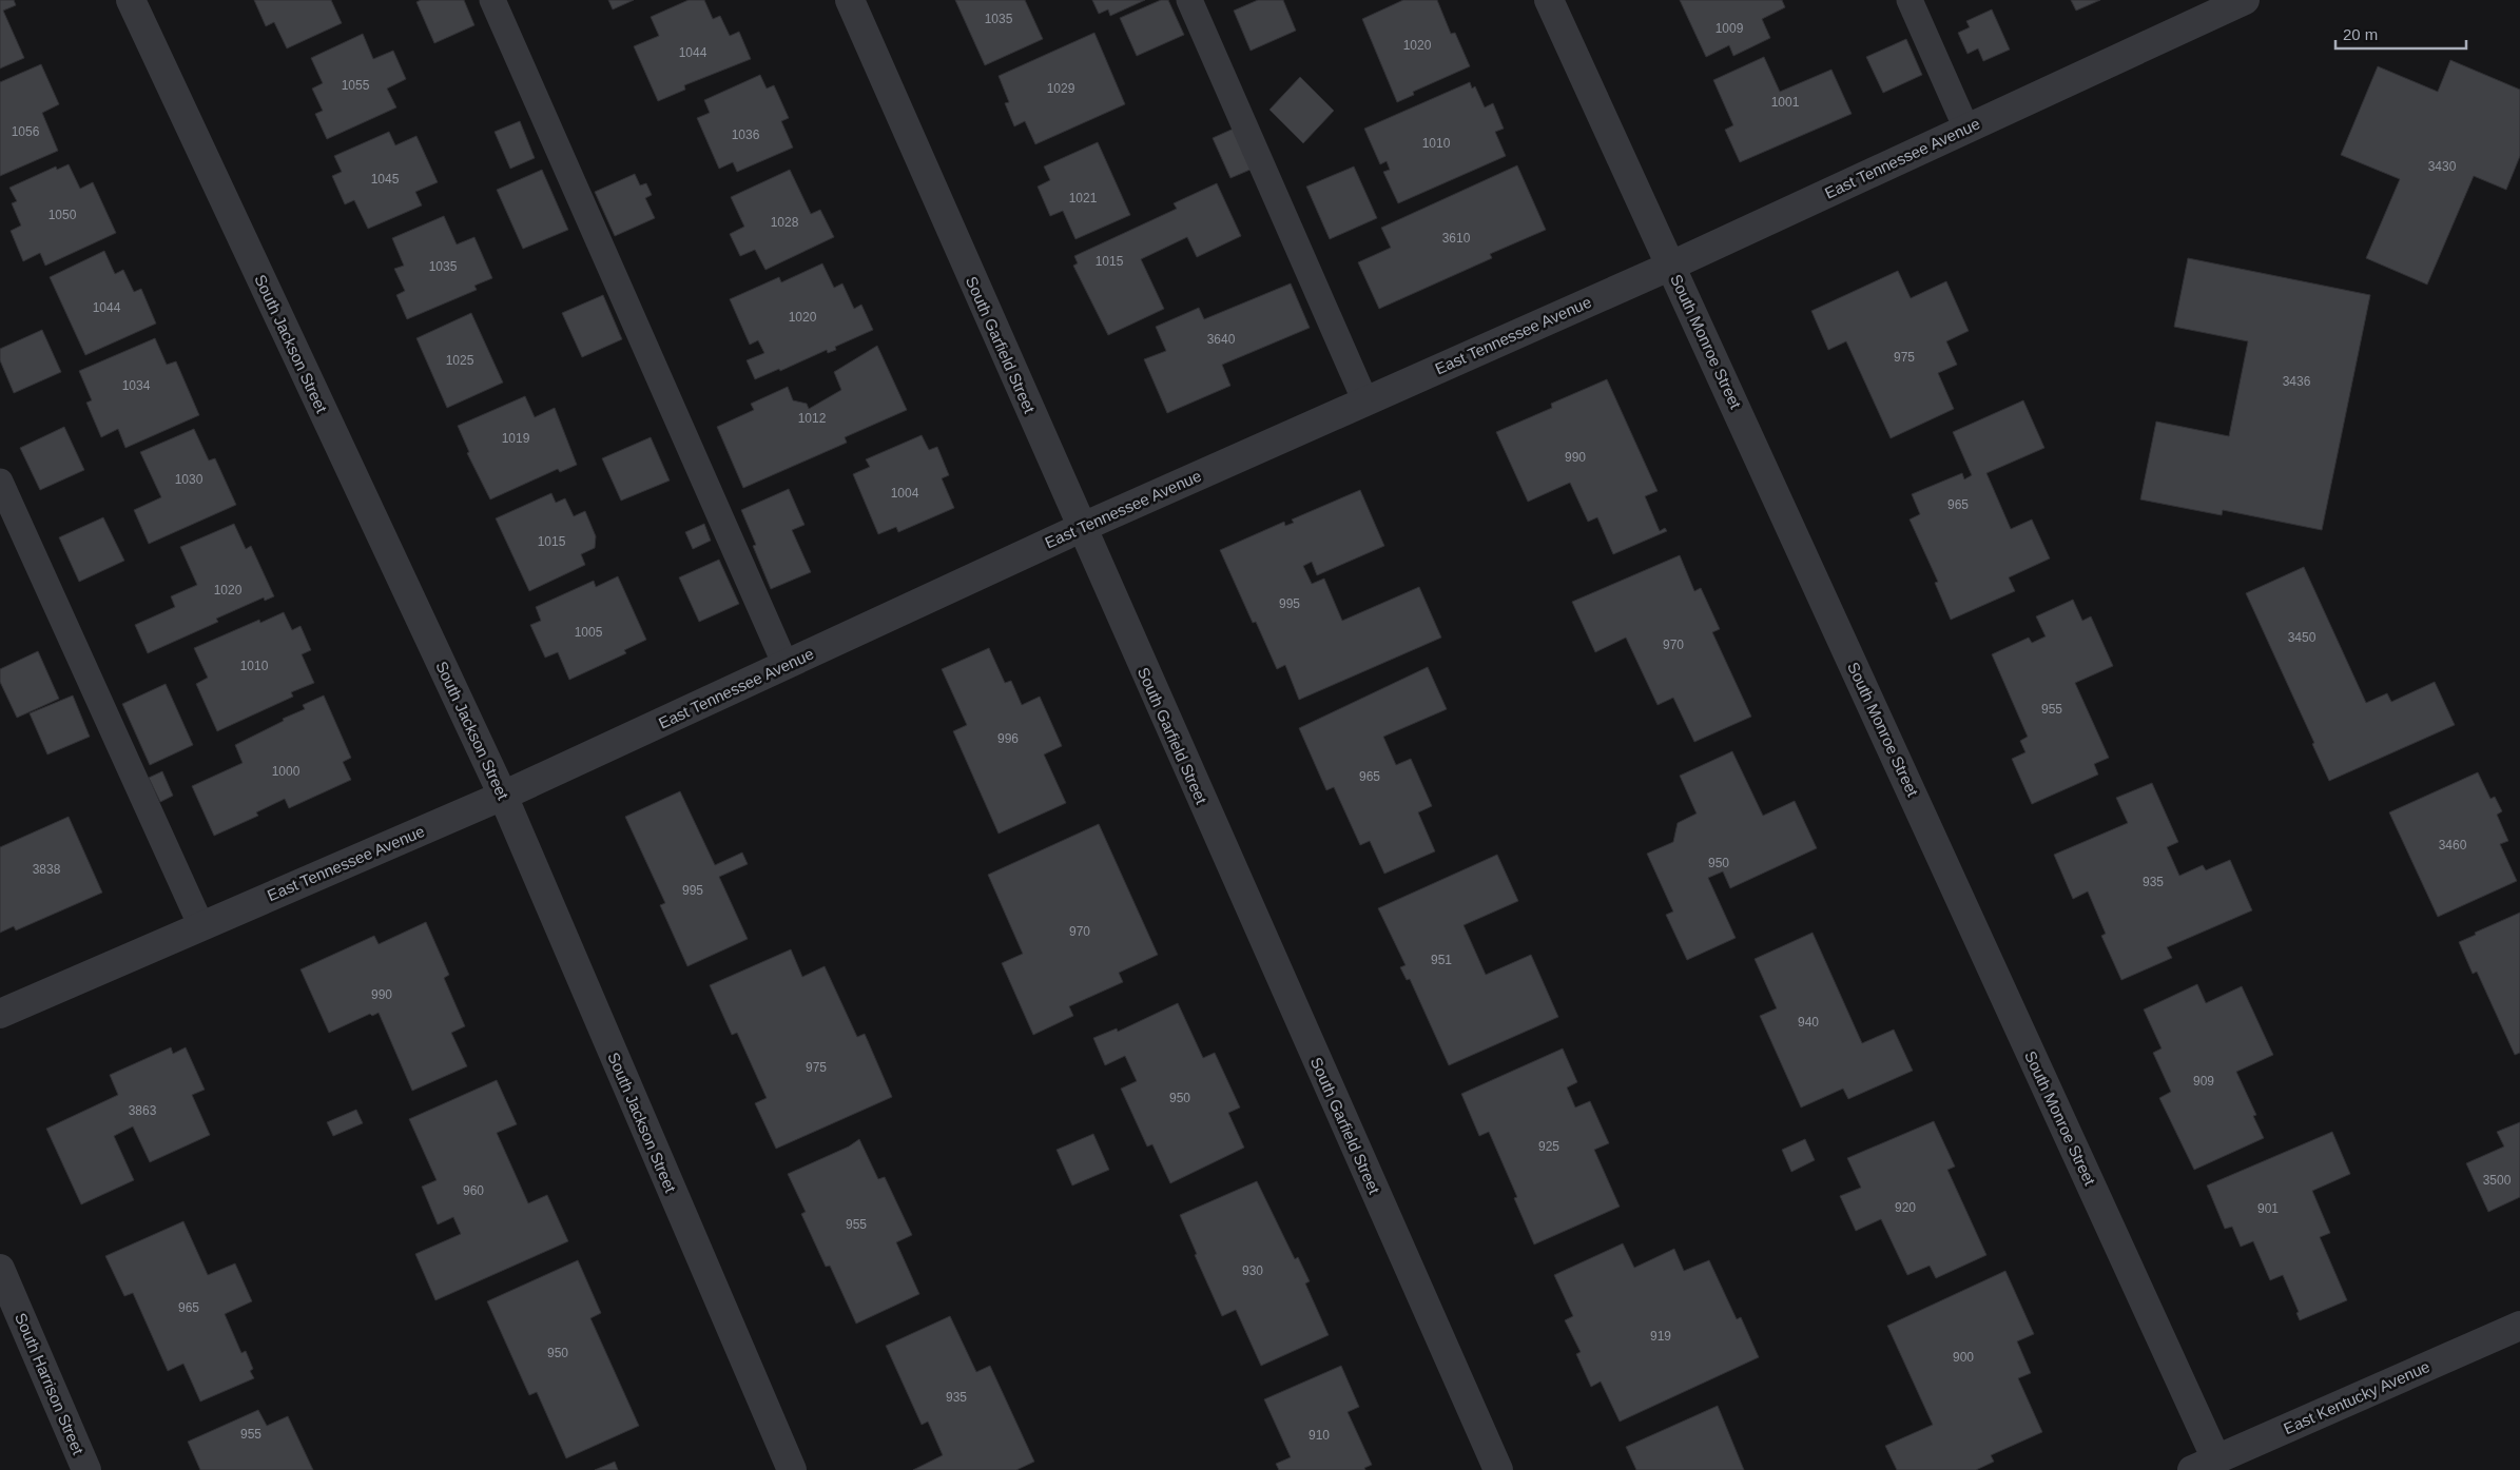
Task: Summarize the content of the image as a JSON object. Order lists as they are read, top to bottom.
{
  "streets": {
    "street": [
      "East Tennessee Avenue",
      "South Monroe Street",
      "South Jackson Street",
      "South Garfield Street",
      "South Harrison Street",
      "East Kentucky Avenue"
    ]
  },
  "crossings": [
    ["East Tennessee Avenue", "South Monroe Street"],
    ["East Tennessee Avenue", "South Jackson Street"],
    ["East Tennessee Avenue", "South Garfield Street"],
    ["South Monroe Street", "East Kentucky Avenue"]
  ],
  "house_numbers": [
    "1035",
    "1009",
    "1020",
    "1044",
    "1055",
    "1029",
    "1001",
    "1056",
    "1036",
    "1010",
    "3430",
    "1045",
    "1021",
    "1050",
    "1028",
    "3610",
    "1015",
    "1035",
    "1044",
    "1020",
    "3640",
    "975",
    "1025",
    "3436",
    "1034",
    "1012",
    "1019",
    "990",
    "1030",
    "1004",
    "965",
    "1015",
    "1020",
    "995",
    "1005",
    "3450",
    "970",
    "1010",
    "955",
    "996",
    "1000",
    "965",
    "3460",
    "950",
    "3838",
    "935",
    "995",
    "970",
    "951",
    "990",
    "940",
    "975",
    "909",
    "950",
    "3863",
    "925",
    "3500",
    "960",
    "920",
    "901",
    "955",
    "930",
    "965",
    "919",
    "950",
    "900",
    "935",
    "955",
    "910"
  ],
  "scale_bar": "20 m"
}
